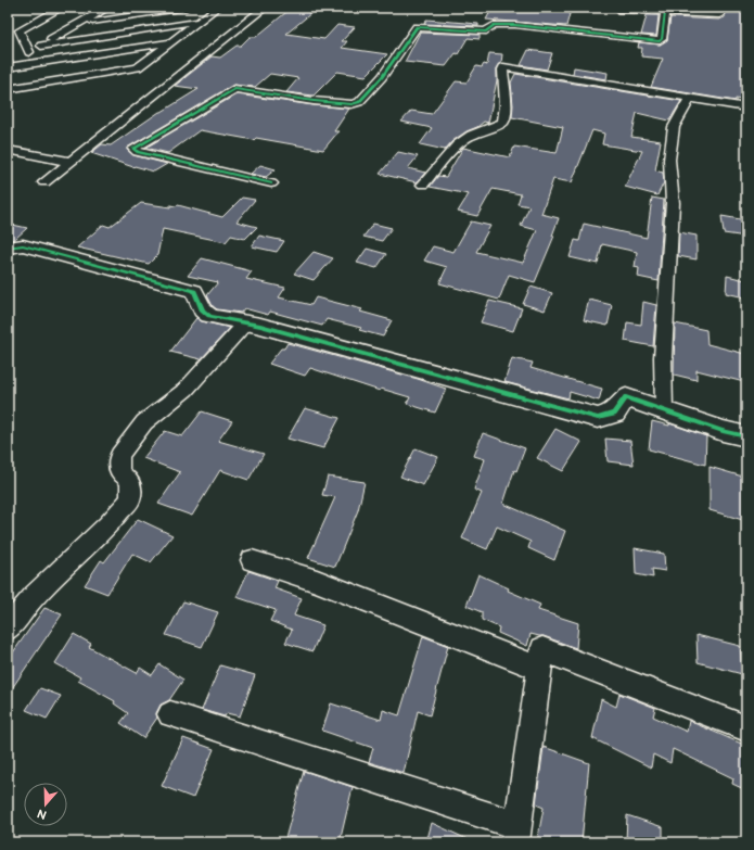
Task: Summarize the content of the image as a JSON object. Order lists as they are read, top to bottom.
{
  "north": "bottom"
}
